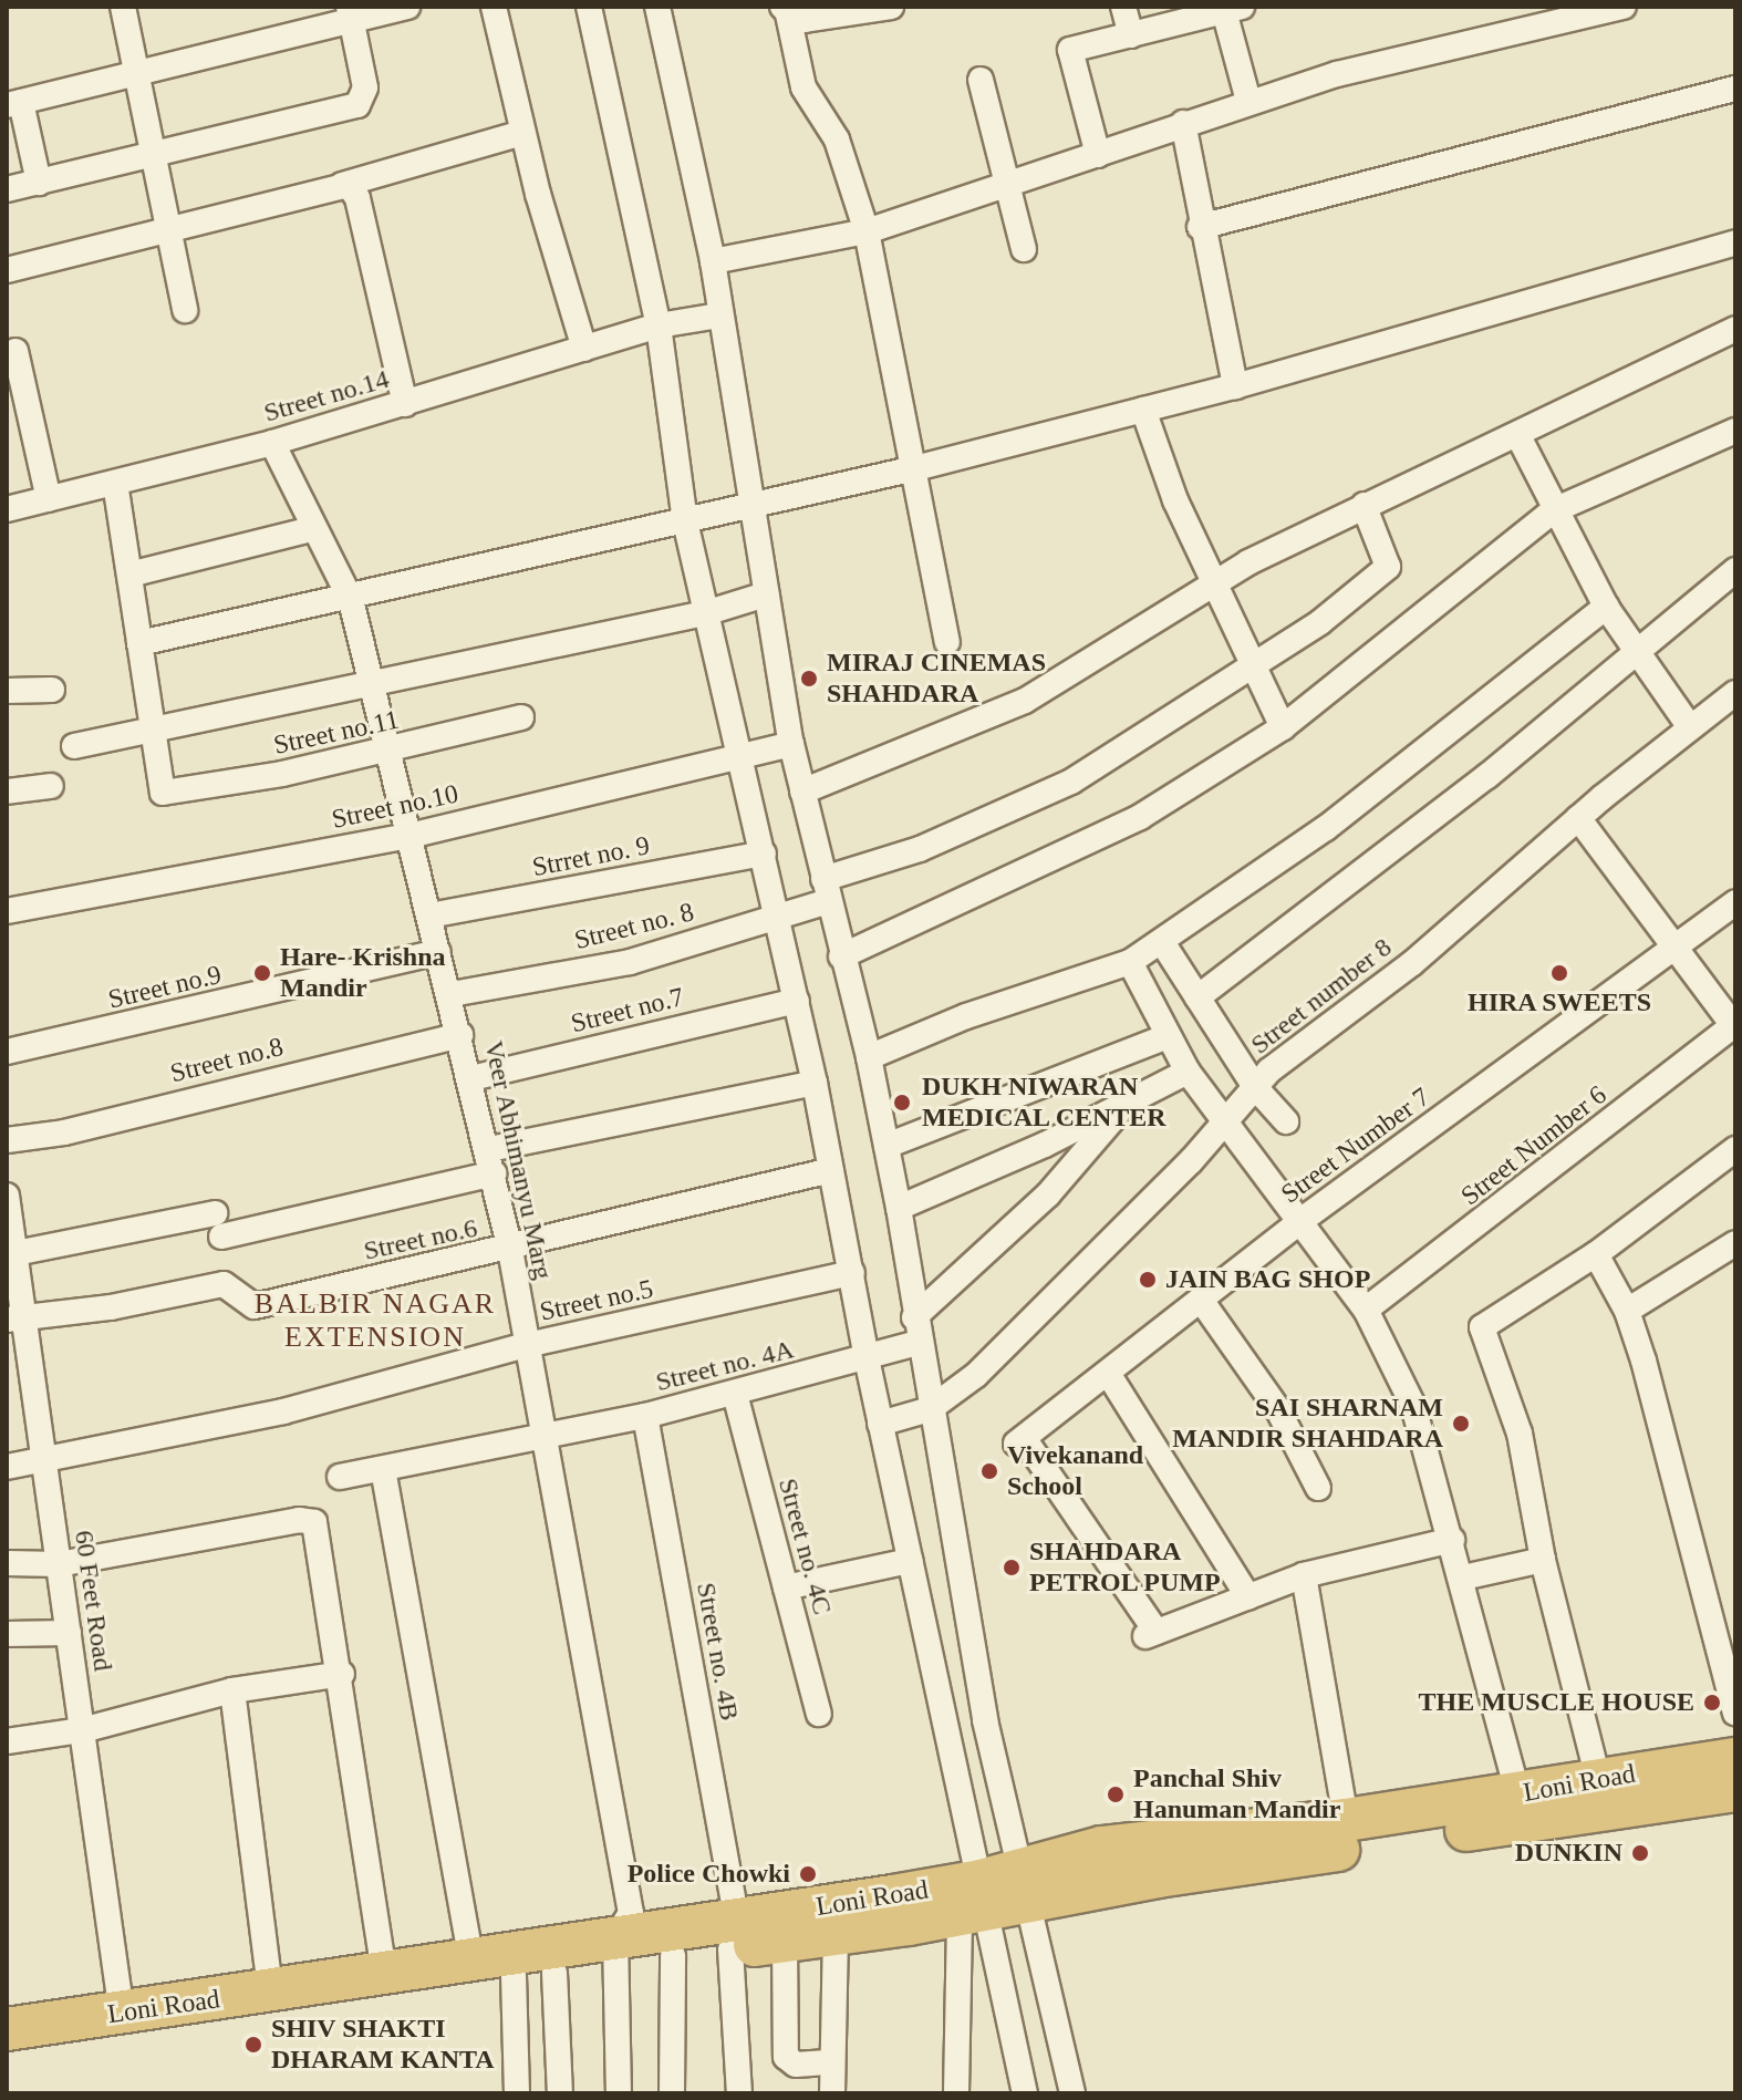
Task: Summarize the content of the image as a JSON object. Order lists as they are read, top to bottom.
{
  "streets": {
    "highway": ["Loni Road"],
    "street": [
      "Street no.14",
      "Street no.11",
      "Street no.10",
      "Strret no. 9",
      "Street no. 8",
      "Street no.9",
      "Street number 8",
      "Street no.7",
      "Street no.8",
      "Street Number 7",
      "Street Number 6",
      "Veer Abhimanyu Marg",
      "Street no.6",
      "Street no.5",
      "Street no. 4A",
      "Street no. 4C",
      "60 Feet Road",
      "Street no. 4B"
    ]
  },
  "crossings": [
    ["Street no.14", "Veer Abhimanyu Marg"],
    ["Street no.11", "Veer Abhimanyu Marg"],
    ["Street no.10", "Veer Abhimanyu Marg"],
    ["Strret no. 9", "Veer Abhimanyu Marg"],
    ["Street no. 8", "Veer Abhimanyu Marg"],
    ["Street no.9", "Veer Abhimanyu Marg"],
    ["Street no.7", "Veer Abhimanyu Marg"],
    ["Street no.8", "Veer Abhimanyu Marg"],
    ["Veer Abhimanyu Marg", "Street no.6"],
    ["Veer Abhimanyu Marg", "Street no.5"],
    ["Veer Abhimanyu Marg", "Street no. 4A"],
    ["Veer Abhimanyu Marg", "Loni Road"],
    ["Street no.6", "60 Feet Road"],
    ["Street no.5", "60 Feet Road"],
    ["Street no. 4A", "Street no. 4C"],
    ["Street no. 4A", "Street no. 4B"],
    ["60 Feet Road", "Loni Road"]
  ],
  "districts": ["BALBIR NAGAR EXTENSION"],
  "places": [
    "MIRAJ CINEMAS SHAHDARA",
    "Hare- Krishna Mandir",
    "HIRA SWEETS",
    "DUKH NIWARAN MEDICAL CENTER",
    "JAIN BAG SHOP",
    "SAI SHARNAM MANDIR SHAHDARA",
    "Vivekanand School",
    "SHAHDARA PETROL PUMP",
    "THE MUSCLE HOUSE",
    "Panchal Shiv Hanuman Mandir",
    "DUNKIN",
    "Police Chowki",
    "SHIV SHAKTI DHARAM KANTA"
  ]
}
